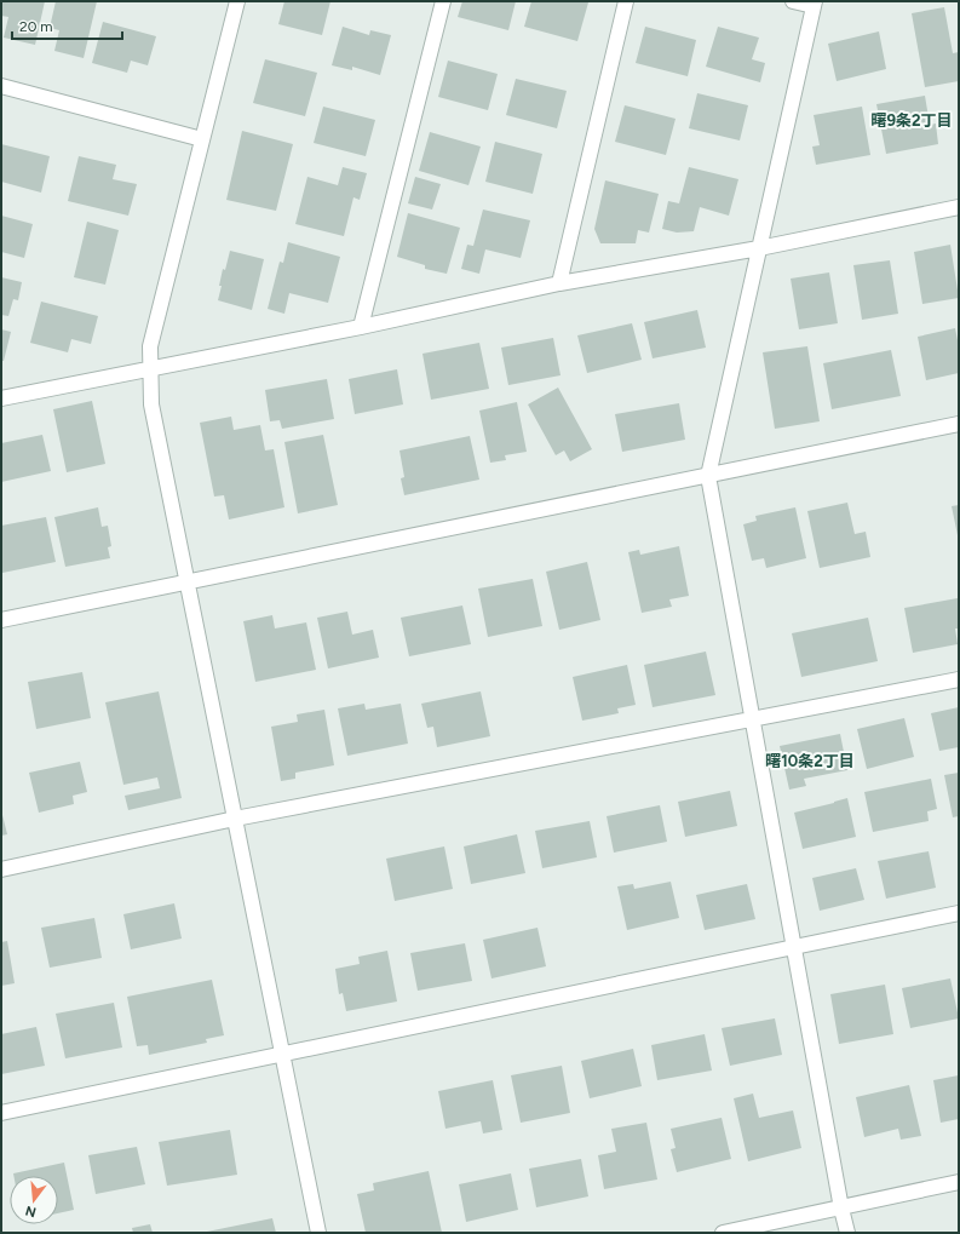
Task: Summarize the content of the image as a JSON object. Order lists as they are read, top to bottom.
{
  "districts": ["曙9条2丁目", "曙10条2丁目"],
  "scale_bar": "20 m",
  "north": "bottom"
}
